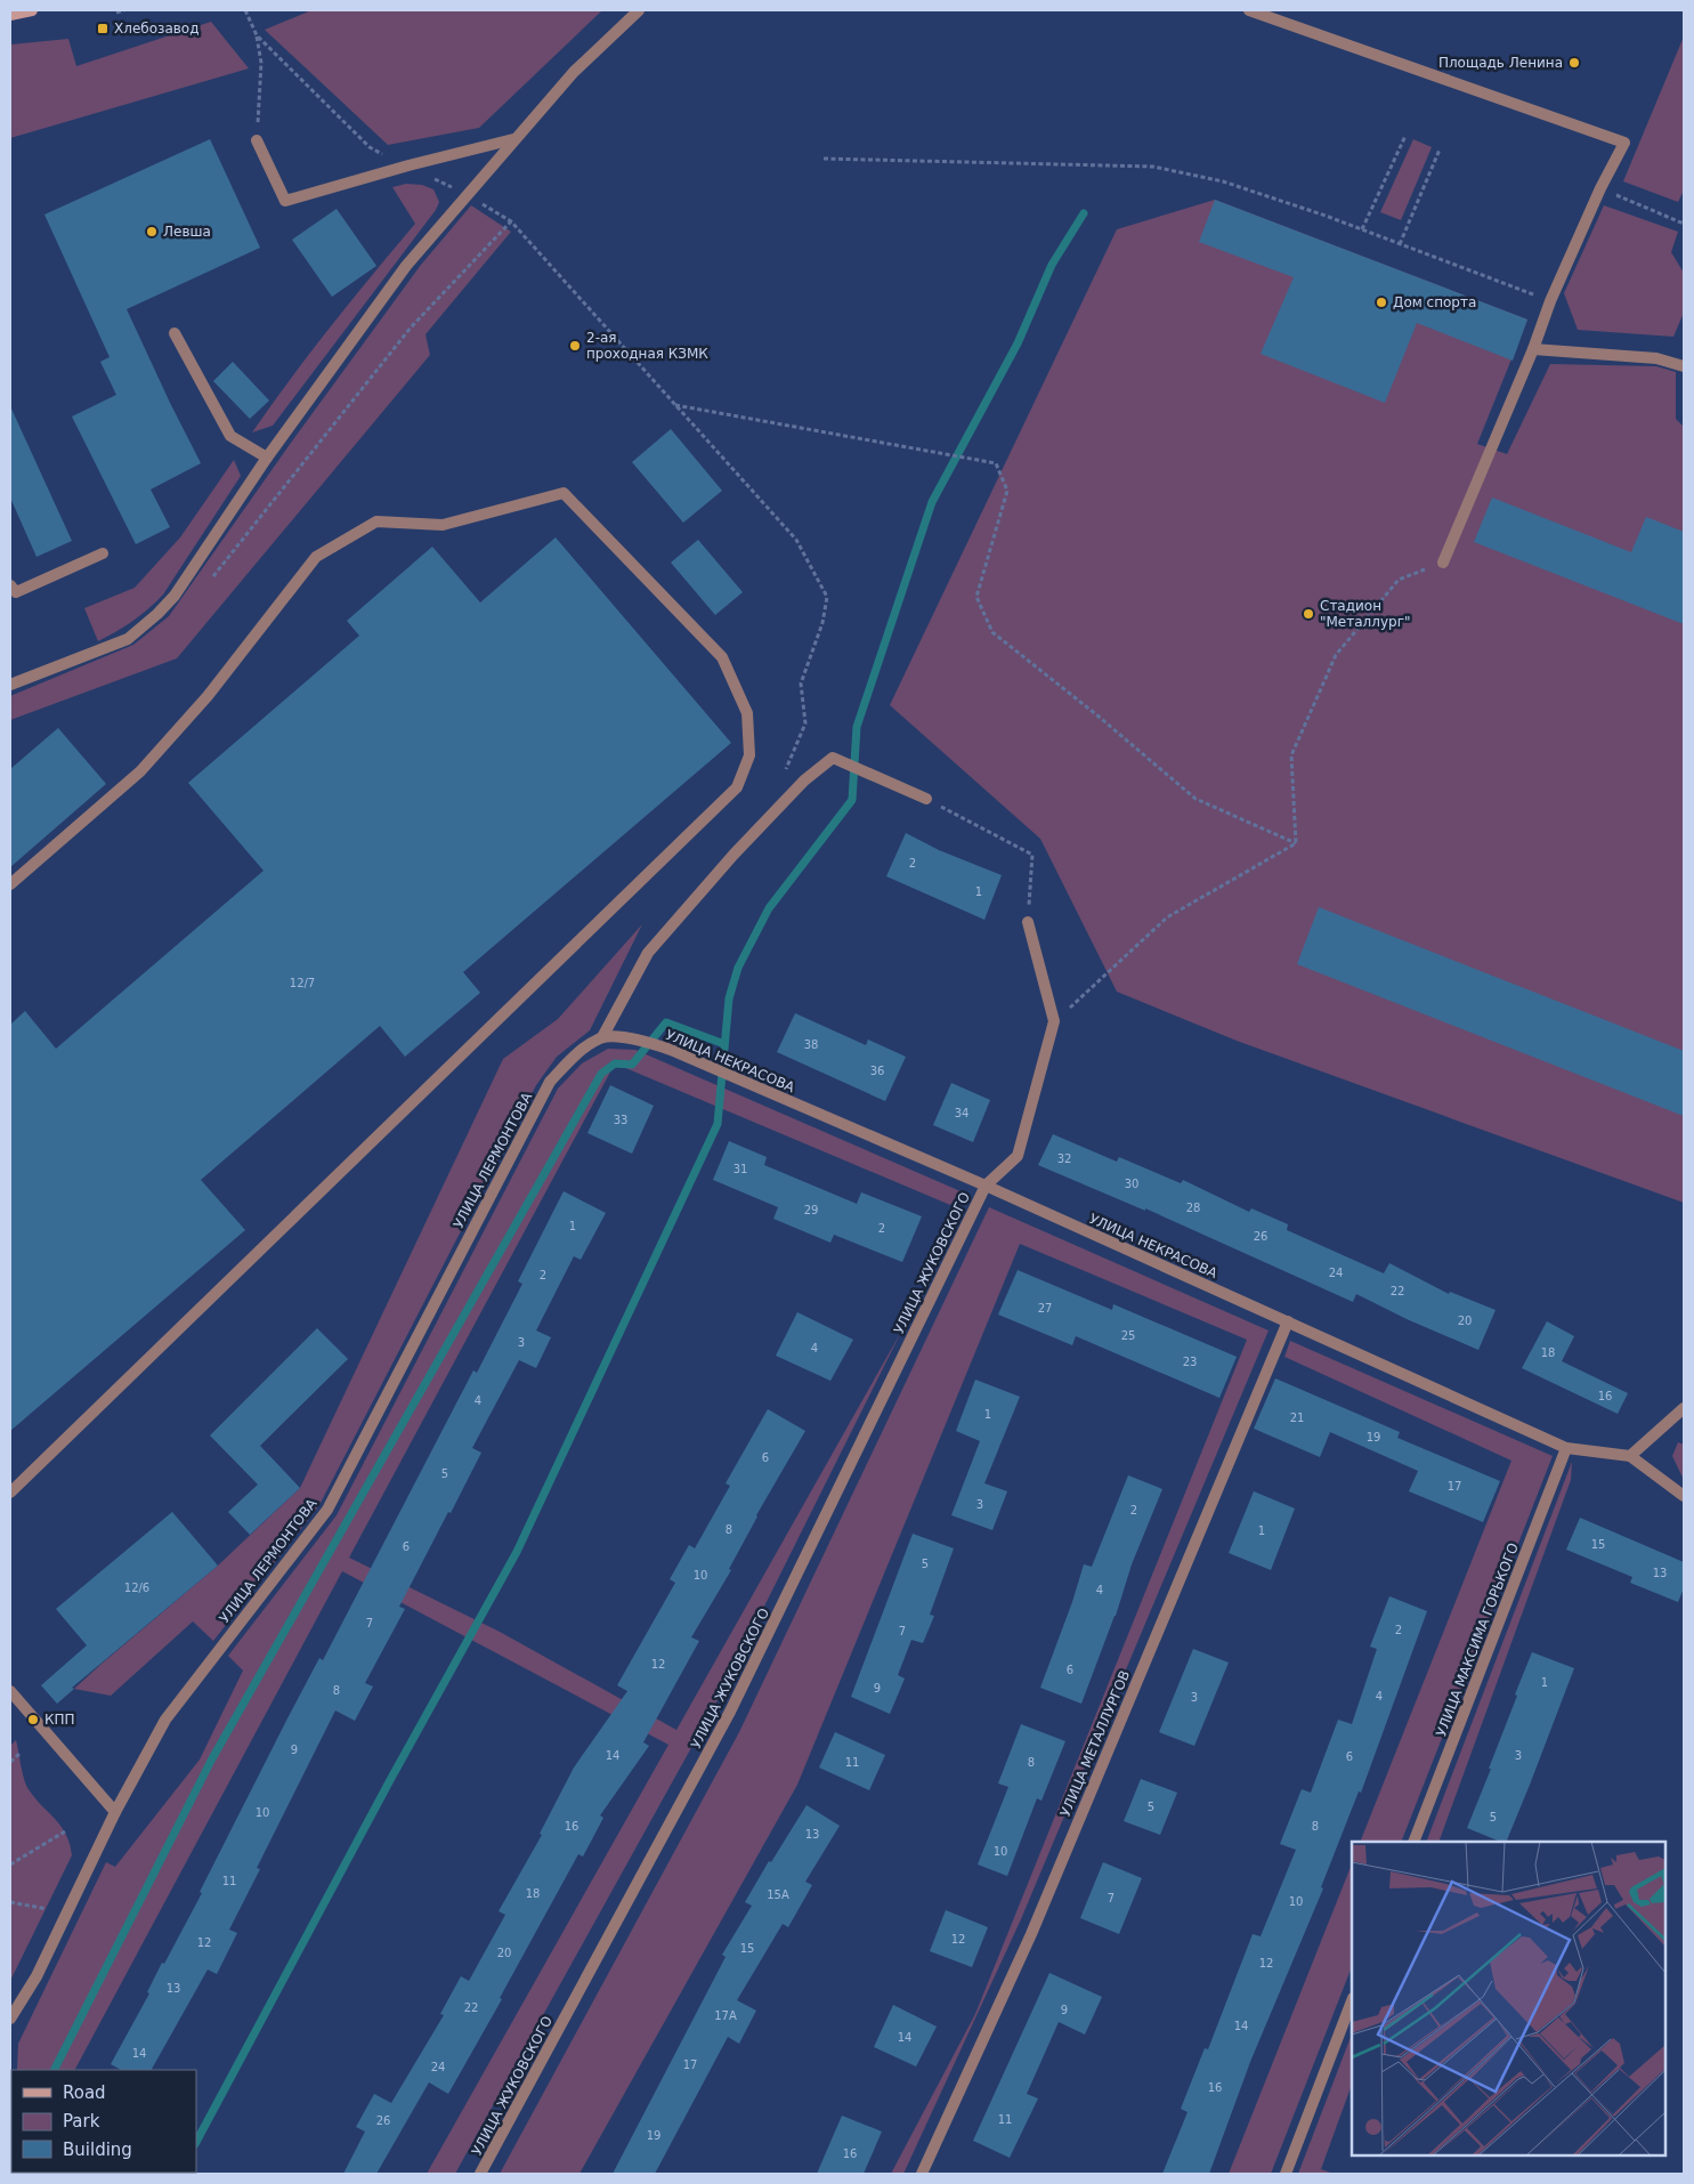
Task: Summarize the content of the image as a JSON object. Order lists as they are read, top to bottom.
{
  "streets": {
    "street": [
      "УЛИЦА НЕКРАСОВА",
      "УЛИЦА ЛЕРМОНТОВА",
      "УЛИЦА ЖУКОВСКОГО",
      "УЛИЦА МАКСИМА ГОРЬКОГО",
      "УЛИЦА МЕТАЛЛУРГОВ"
    ]
  },
  "crossings": [
    ["УЛИЦА НЕКРАСОВА", "УЛИЦА ЛЕРМОНТОВА"],
    ["УЛИЦА НЕКРАСОВА", "УЛИЦА ЖУКОВСКОГО"],
    ["УЛИЦА НЕКРАСОВА", "УЛИЦА МАКСИМА ГОРЬКОГО"],
    ["УЛИЦА НЕКРАСОВА", "УЛИЦА МЕТАЛЛУРГОВ"]
  ],
  "places": {
    "transit": ["Хлебозавод"],
    "other": [
      "Площадь Ленина",
      "Левша",
      "Дом спорта",
      "2-ая проходная КЗМК",
      "Стадион \"Металлург\"",
      "КПП"
    ]
  },
  "house_numbers": [
    "2",
    "1",
    "12/7",
    "38",
    "36",
    "34",
    "33",
    "32",
    "31",
    "30",
    "28",
    "29",
    "1",
    "2",
    "26",
    "24",
    "2",
    "22",
    "27",
    "20",
    "25",
    "3",
    "4",
    "18",
    "23",
    "16",
    "4",
    "1",
    "21",
    "19",
    "6",
    "5",
    "17",
    "3",
    "2",
    "8",
    "1",
    "15",
    "6",
    "5",
    "13",
    "10",
    "12/6",
    "4",
    "7",
    "2",
    "7",
    "12",
    "6",
    "1",
    "9",
    "8",
    "4",
    "3",
    "9",
    "14",
    "3",
    "6",
    "11",
    "8",
    "5",
    "10",
    "5",
    "16",
    "8",
    "13",
    "10",
    "11",
    "18",
    "15А",
    "7",
    "10",
    "12",
    "12",
    "15",
    "20",
    "12",
    "13",
    "22",
    "9",
    "17А",
    "14",
    "14",
    "14",
    "17",
    "24",
    "16",
    "11",
    "26",
    "19",
    "16"
  ],
  "legend": ["Road", "Park", "Building"]
}
